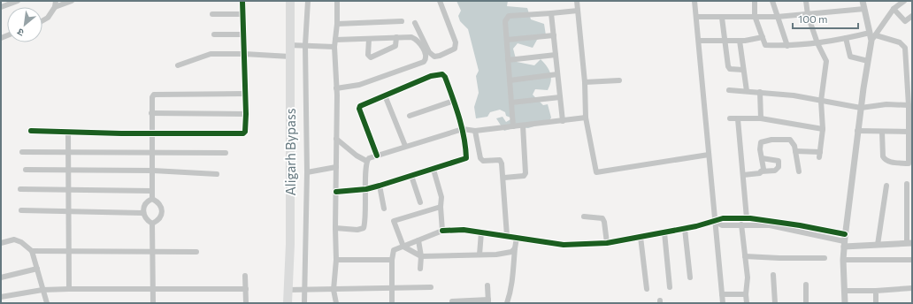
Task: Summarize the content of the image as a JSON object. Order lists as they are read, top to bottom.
{
  "streets": {
    "highway": ["Aligarh Bypass"]
  },
  "scale_bar": "100 m",
  "north": "bottom left"
}
